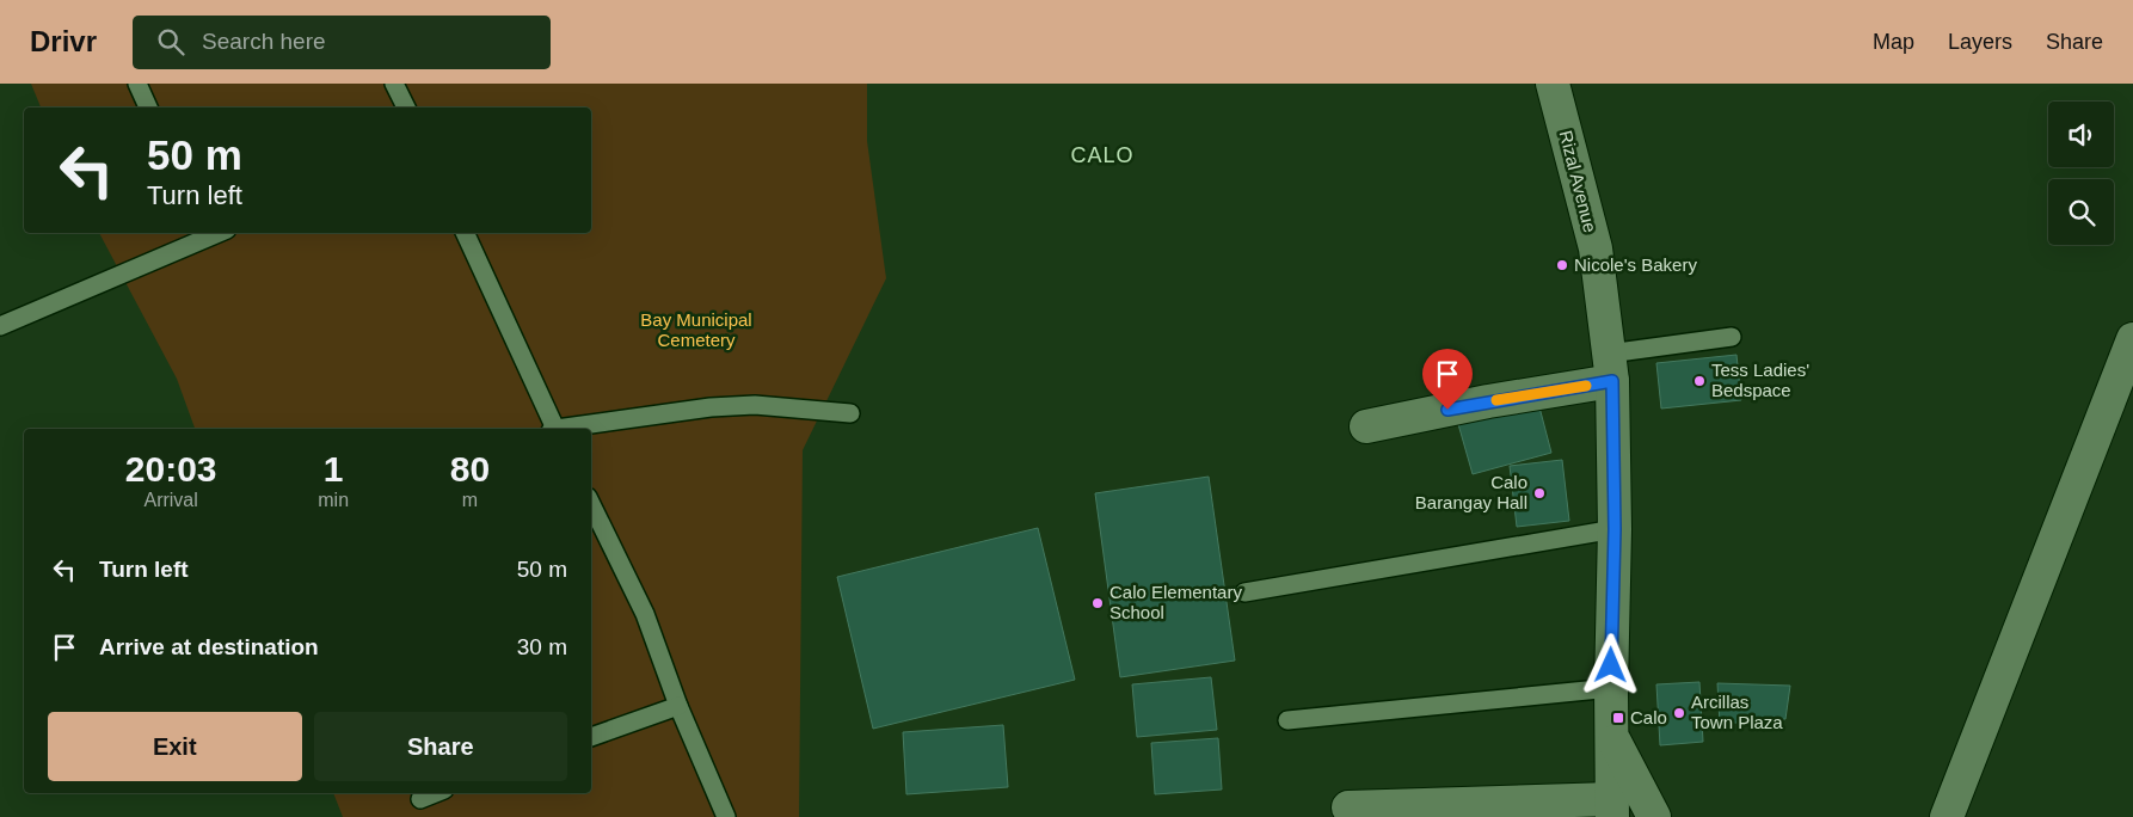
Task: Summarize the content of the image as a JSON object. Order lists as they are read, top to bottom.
{
  "streets": {
    "street": ["Rizal Avenue"]
  },
  "districts": ["CALO"],
  "parks": ["Bay Municipal Cemetery"],
  "places": {
    "other": [
      "Nicole's Bakery",
      "Tess Ladies' Bedspace",
      "Calo Barangay Hall",
      "Calo Elementary School",
      "Arcillas Town Plaza"
    ],
    "transit": ["Calo"]
  },
  "page": {
    "header": "Drivr",
    "search": "Search here",
    "nav": ["Map", "Layers", "Share"],
    "turn": ["50 m", "Turn left"],
    "eta": [
      "20:03",
      "Arrival",
      "1",
      "min",
      "80",
      "m"
    ],
    "list": [
      {
        "name": "Turn left",
        "value": "50 m"
      },
      {
        "name": "Arrive at destination",
        "value": "30 m"
      }
    ],
    "buttons": ["Exit", "Share"]
  }
}
